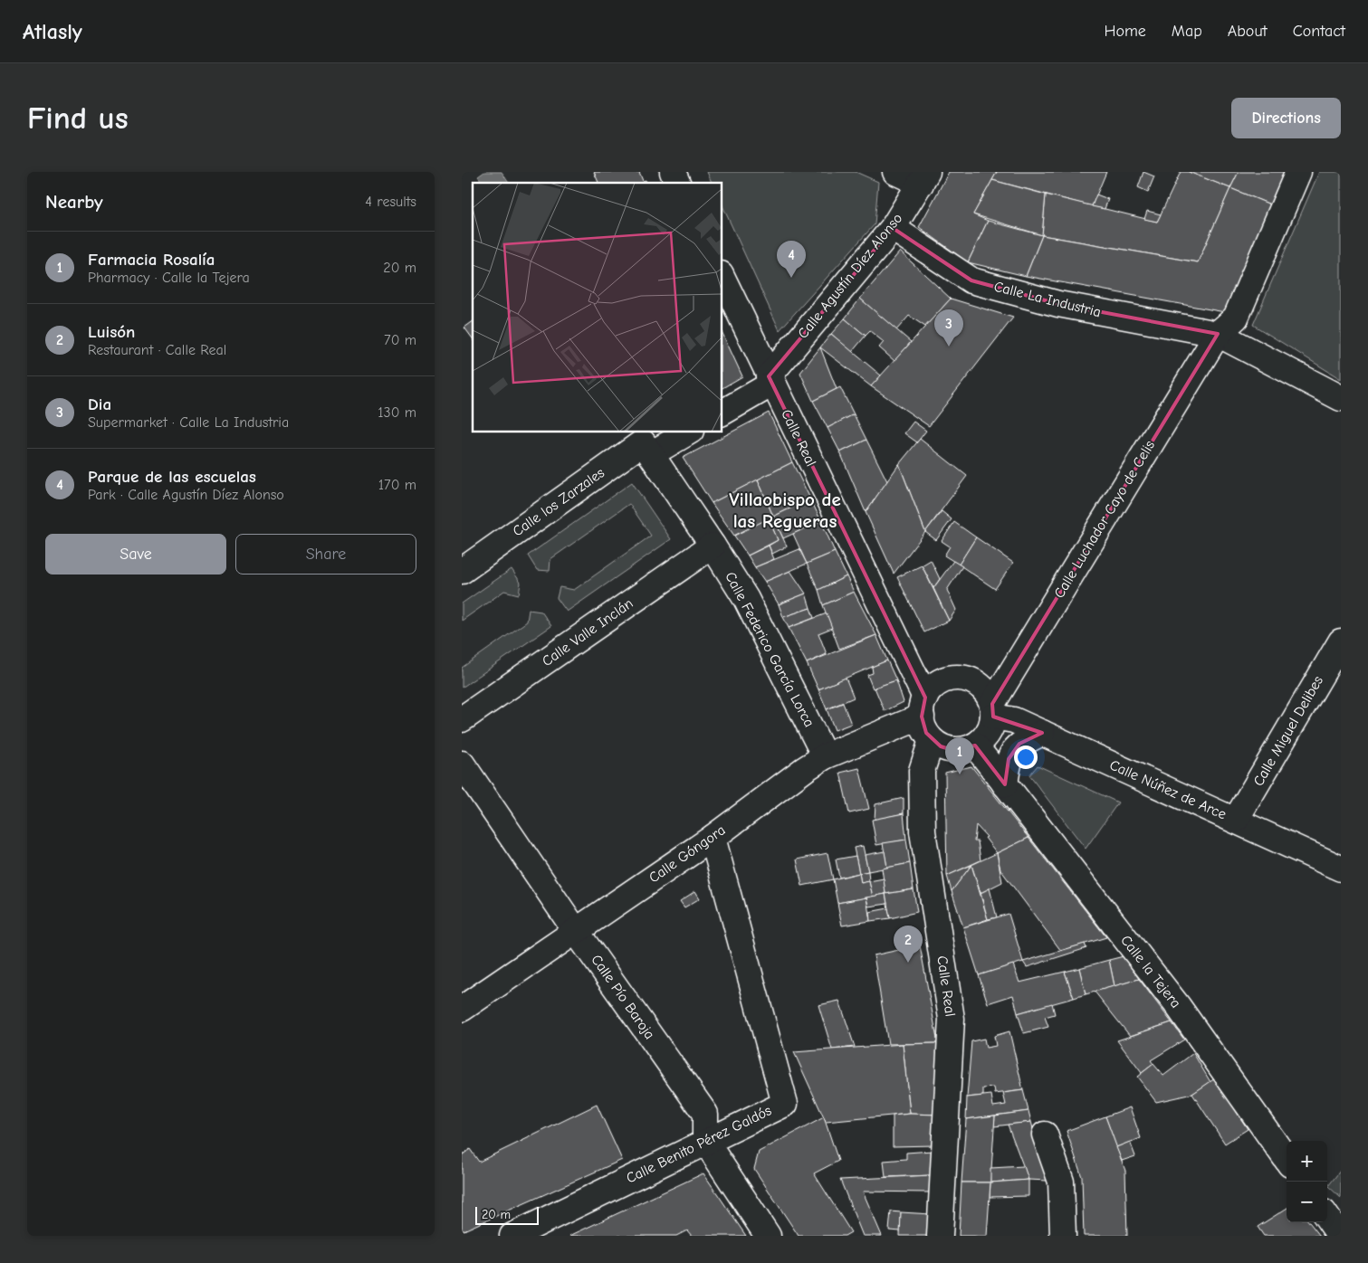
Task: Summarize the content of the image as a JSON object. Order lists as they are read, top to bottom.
{
  "streets": {
    "street": [
      "Calle Agustín Díez Alonso",
      "Calle La Industria",
      "Calle Real",
      "Calle los Zarzales",
      "Calle Luchador Cayo de Celis",
      "Calle Valle Inclán",
      "Calle Federico García Lorca",
      "Calle Miguel Delibes",
      "Calle Núñez de Arce",
      "Calle Góngora",
      "Calle la Tejera",
      "Calle Pío Baroja",
      "Calle Benito Pérez Galdós"
    ]
  },
  "crossings": [
    ["Calle Agustín Díez Alonso", "Calle La Industria"],
    ["Calle Agustín Díez Alonso", "Calle Real"],
    ["Calle La Industria", "Calle Luchador Cayo de Celis"],
    ["Calle Real", "Calle Luchador Cayo de Celis"],
    ["Calle Real", "Calle Núñez de Arce"],
    ["Calle Real", "Calle Góngora"],
    ["Calle Real", "Calle la Tejera"],
    ["Calle los Zarzales", "Calle Federico García Lorca"],
    ["Calle Luchador Cayo de Celis", "Calle Núñez de Arce"],
    ["Calle Luchador Cayo de Celis", "Calle Góngora"],
    ["Calle Luchador Cayo de Celis", "Calle la Tejera"],
    ["Calle Valle Inclán", "Calle Federico García Lorca"],
    ["Calle Federico García Lorca", "Calle Góngora"],
    ["Calle Miguel Delibes", "Calle Núñez de Arce"],
    ["Calle Núñez de Arce", "Calle Góngora"],
    ["Calle Núñez de Arce", "Calle la Tejera"],
    ["Calle Góngora", "Calle la Tejera"],
    ["Calle Góngora", "Calle Pío Baroja"],
    ["Calle Góngora", "Calle Benito Pérez Galdós"],
    ["Calle Pío Baroja", "Calle Benito Pérez Galdós"]
  ],
  "districts": ["Villaobispo de las Regueras"],
  "scale_bar": "20 m",
  "page": {
    "header": "Atlasly",
    "nav": [
      "Home",
      "Map",
      "About",
      "Contact"
    ],
    "buttons": [
      "Directions",
      ["Save", "Share"]
    ],
    "title": "Find us",
    "heading": ["Nearby", "4 results"],
    "list": [
      {
        "mark": "1",
        "name": "Farmacia Rosalía",
        "note": "Pharmacy · Calle la Tejera",
        "value": "20 m"
      },
      {
        "mark": "2",
        "name": "Luisón",
        "note": "Restaurant · Calle Real",
        "value": "70 m"
      },
      {
        "mark": "3",
        "name": "Dia",
        "note": "Supermarket · Calle La Industria",
        "value": "130 m"
      },
      {
        "mark": "4",
        "name": "Parque de las escuelas",
        "note": "Park · Calle Agustín Díez Alonso",
        "value": "170 m"
      }
    ],
    "pins": [
      "4",
      "3",
      "1",
      "2"
    ],
    "map_buttons": ["+", "−"],
    "scale": "20 m"
  }
}
